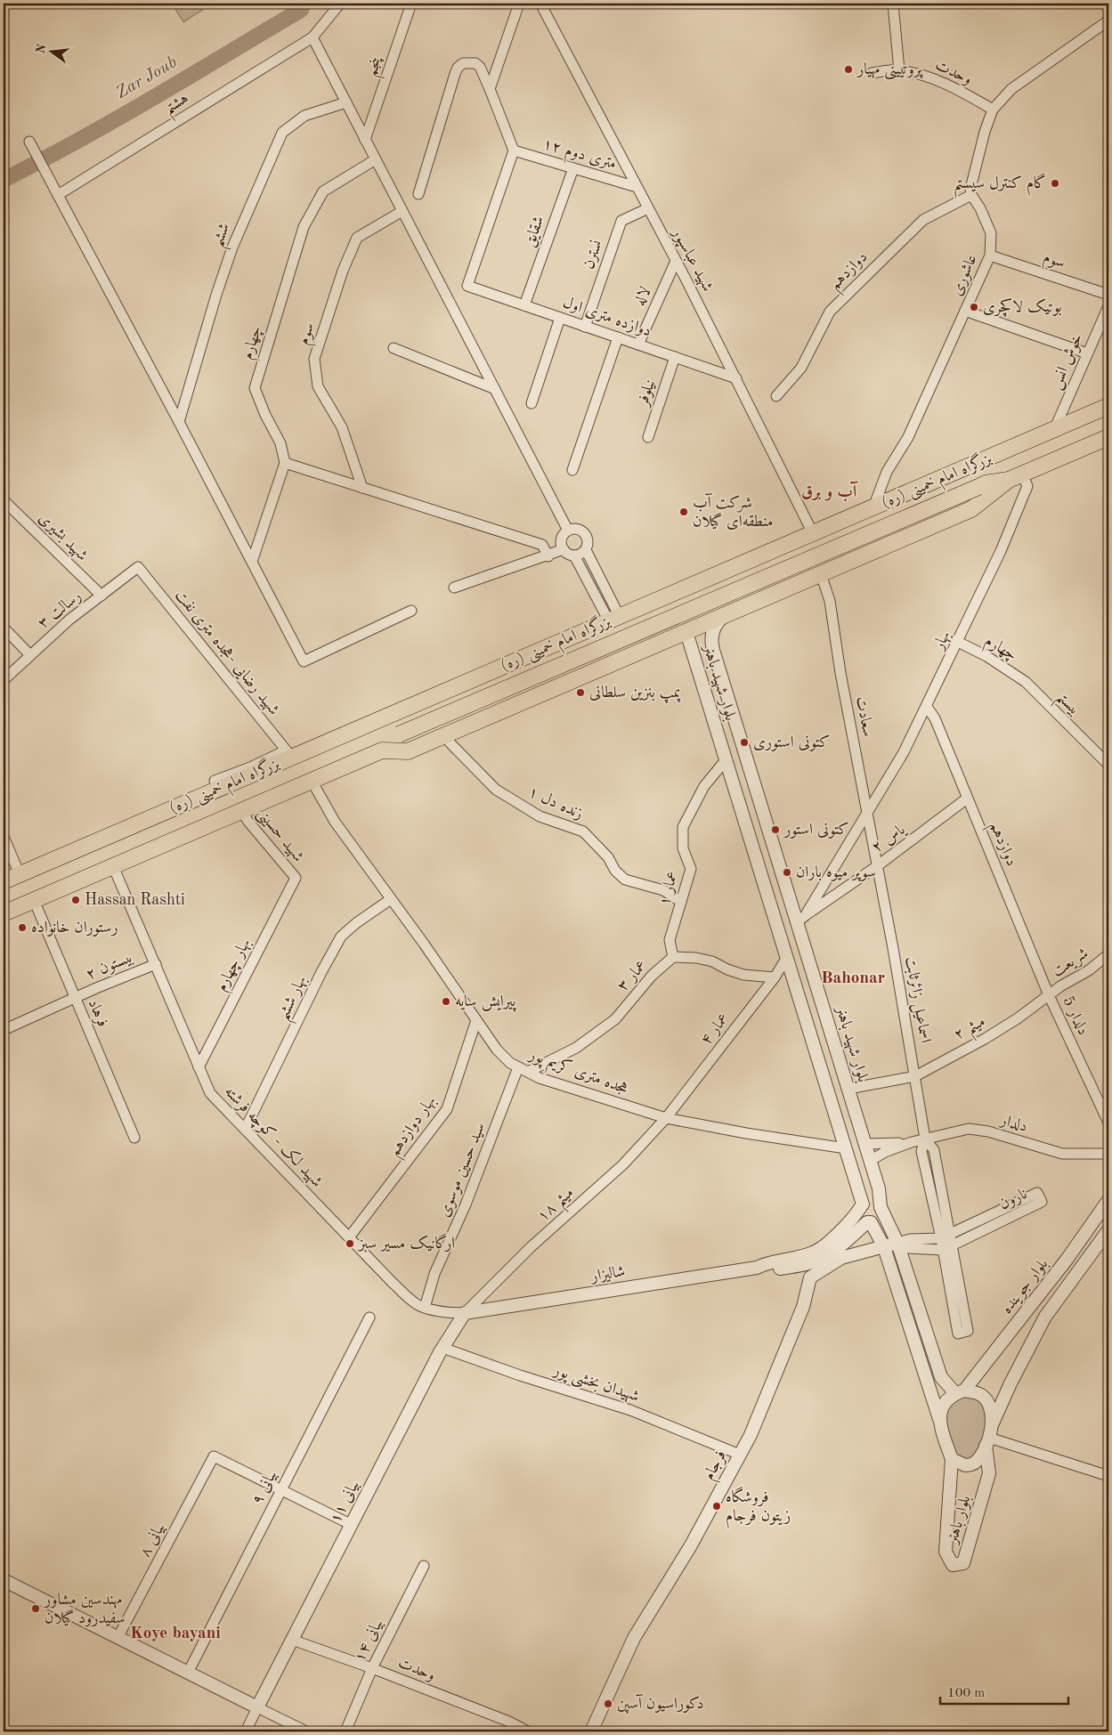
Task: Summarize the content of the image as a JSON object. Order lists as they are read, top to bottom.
{
  "streets": {
    "highway": ["بزرگراه امام خمینی (ره)"],
    "street": [
      "پنجم",
      "وحدت",
      "هشتم",
      "۱۲ متری دوم",
      "شقایق",
      "ششم",
      "نسترن",
      "شهید عباسپور",
      "سوم",
      "دوازدهم",
      "عاشوری",
      "لاله",
      "دوازده متری اول",
      "چهارم",
      "خوش انس",
      "نیلوفر",
      "شهید بشیری",
      "رسالت ۳",
      "بهار",
      "شهید رضایی -هجده متری نفت",
      "بلوار شهید باهنر",
      "بیستم",
      "سعادت",
      "زنده دل ۱",
      "شهید حسینی",
      "یاس ۲",
      "عمار ۱",
      "شریعت",
      "بهار چهارم",
      "بیستون ۲",
      "عمار ۳",
      "بهار ششم",
      "اسماعیل زائرثابت",
      "فرهاد",
      "دلدار 5",
      "میثم ۲",
      "عمار ۴",
      "هجده متری کریم پور",
      "دلدار",
      "بهار دوازدهم",
      "شهید لک - کوچه فرشته",
      "سید حسین موسوی",
      "نارون",
      "میثم ۱۸",
      "شالیزار",
      "بلوار جوینده",
      "شهیدان بخشی پور",
      "فرجام",
      "بیانی ۹",
      "بیانی ۱۱",
      "بلوار باهنر",
      "بیانی ۸",
      "بیانی ۱۴"
    ]
  },
  "crossings": [
    ["وحدت", "بیانی ۱۱"],
    ["وحدت", "بیانی ۱۴"],
    ["۱۲ متری دوم", "شقایق"],
    ["۱۲ متری دوم", "شهید عباسپور"],
    ["۱۲ متری دوم", "دوازده متری اول"],
    ["شقایق", "دوازده متری اول"],
    ["نسترن", "شهید عباسپور"],
    ["نسترن", "دوازده متری اول"],
    ["شهید عباسپور", "لاله"],
    ["شهید عباسپور", "دوازده متری اول"],
    ["شهید عباسپور", "بزرگراه امام خمینی (ره)"],
    ["سوم", "عاشوری"],
    ["دوازدهم", "عاشوری"],
    ["دوازدهم", "بهار"],
    ["دوازدهم", "یاس ۲"],
    ["دوازدهم", "شریعت"],
    ["دوازدهم", "دلدار 5"],
    ["دوازدهم", "میثم ۲"],
    ["عاشوری", "بزرگراه امام خمینی (ره)"],
    ["لاله", "دوازده متری اول"],
    ["دوازده متری اول", "نیلوفر"],
    ["چهارم", "بهار"],
    ["چهارم", "بیستم"],
    ["خوش انس", "بزرگراه امام خمینی (ره)"],
    ["بزرگراه امام خمینی (ره)", "بهار"],
    ["بزرگراه امام خمینی (ره)", "شهید رضایی -هجده متری نفت"],
    ["بزرگراه امام خمینی (ره)", "بلوار شهید باهنر"],
    ["بزرگراه امام خمینی (ره)", "سعادت"],
    ["بزرگراه امام خمینی (ره)", "زنده دل ۱"],
    ["بزرگراه امام خمینی (ره)", "شهید حسینی"],
    ["بزرگراه امام خمینی (ره)", "فرهاد"],
    ["بزرگراه امام خمینی (ره)", "هجده متری کریم پور"],
    ["بزرگراه امام خمینی (ره)", "شهید لک - کوچه فرشته"],
    ["شهید بشیری", "رسالت ۳"],
    ["رسالت ۳", "شهید رضایی -هجده متری نفت"],
    ["بهار", "بلوار شهید باهنر"],
    ["بهار", "سعادت"],
    ["بهار", "یاس ۲"],
    ["بلوار شهید باهنر", "یاس ۲"],
    ["بلوار شهید باهنر", "عمار ۱"],
    ["بلوار شهید باهنر", "میثم ۲"],
    ["بلوار شهید باهنر", "عمار ۴"],
    ["بلوار شهید باهنر", "هجده متری کریم پور"],
    ["بلوار شهید باهنر", "شالیزار"],
    ["سعادت", "یاس ۲"],
    ["سعادت", "اسماعیل زائرثابت"],
    ["زنده دل ۱", "عمار ۱"],
    ["شهید حسینی", "بهار چهارم"],
    ["یاس ۲", "اسماعیل زائرثابت"],
    ["عمار ۱", "عمار ۳"],
    ["شریعت", "دلدار 5"],
    ["شریعت", "میثم ۲"],
    ["بهار چهارم", "شهید لک - کوچه فرشته"],
    ["بیستون ۲", "فرهاد"],
    ["بیستون ۲", "شهید لک - کوچه فرشته"],
    ["عمار ۳", "هجده متری کریم پور"],
    ["بهار ششم", "هجده متری کریم پور"],
    ["بهار ششم", "شهید لک - کوچه فرشته"],
    ["اسماعیل زائرثابت", "میثم ۲"],
    ["اسماعیل زائرثابت", "دلدار"],
    ["اسماعیل زائرثابت", "نارون"],
    ["دلدار 5", "میثم ۲"],
    ["عمار ۴", "هجده متری کریم پور"],
    ["عمار ۴", "میثم ۱۸"],
    ["هجده متری کریم پور", "بهار دوازدهم"],
    ["هجده متری کریم پور", "سید حسین موسوی"],
    ["هجده متری کریم پور", "میثم ۱۸"],
    ["بهار دوازدهم", "شهید لک - کوچه فرشته"],
    ["شهید لک - کوچه فرشته", "سید حسین موسوی"],
    ["شهید لک - کوچه فرشته", "میثم ۱۸"],
    ["شهید لک - کوچه فرشته", "شالیزار"],
    ["شهید لک - کوچه فرشته", "بیانی ۱۱"],
    ["میثم ۱۸", "شالیزار"],
    ["میثم ۱۸", "بیانی ۱۱"],
    ["شالیزار", "بیانی ۱۱"],
    ["بلوار جوینده", "بلوار باهنر"],
    ["شهیدان بخشی پور", "فرجام"],
    ["شهیدان بخشی پور", "بیانی ۱۱"],
    ["بیانی ۹", "بیانی ۸"]
  ],
  "districts": ["آب و برق", "Bahonar", "Koye bayani"],
  "water": ["Zar Joub"],
  "places": [
    "پروتیینی مهیار",
    "گام کنترل سیستم",
    "بوتیک لاکچری",
    "شرکت آب منطقه‌ای گیلان",
    "پمپ بنزین سلطانی",
    "کتونی استوری",
    "کتونی استور",
    "سوپر میوه باران",
    "Hassan Rashti",
    "رستوران خانواده",
    "پیرایش سایه",
    "ارگانیک مسیر سبز",
    "فروشگاه زیتون فرجام",
    "مهندسین مشاور سفیدرود گیلان",
    "دکوراسیون آسپن"
  ],
  "scale_bar": "100 m",
  "north": "left"
}
